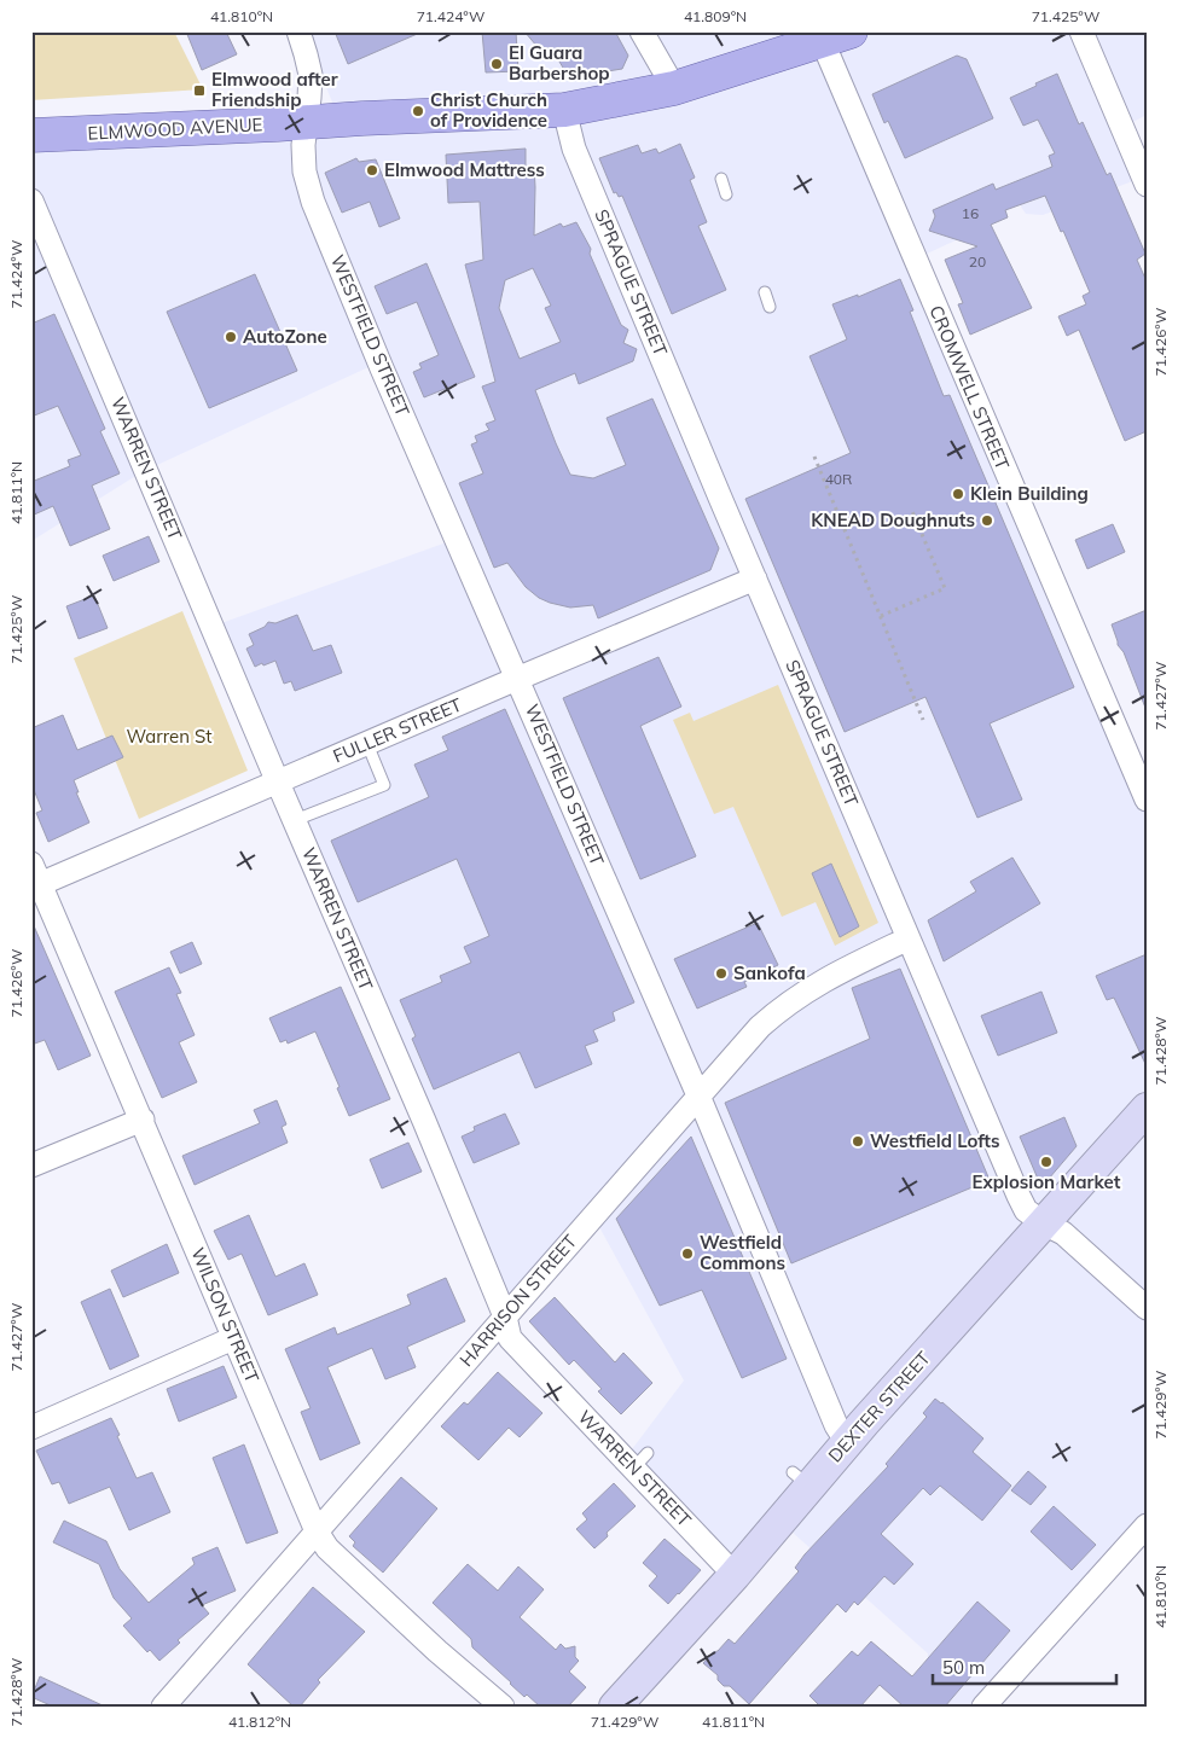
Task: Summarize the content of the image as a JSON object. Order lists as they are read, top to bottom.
{
  "streets": {
    "main road": ["ELMWOOD AVENUE"],
    "street": [
      "SPRAGUE STREET",
      "WESTFIELD STREET",
      "CROMWELL STREET",
      "WARREN STREET",
      "FULLER STREET",
      "HARRISON STREET",
      "WILSON STREET",
      "DEXTER STREET"
    ]
  },
  "crossings": [
    ["ELMWOOD AVENUE", "SPRAGUE STREET"],
    ["ELMWOOD AVENUE", "WESTFIELD STREET"],
    ["ELMWOOD AVENUE", "CROMWELL STREET"],
    ["SPRAGUE STREET", "FULLER STREET"],
    ["SPRAGUE STREET", "HARRISON STREET"],
    ["SPRAGUE STREET", "DEXTER STREET"],
    ["WESTFIELD STREET", "FULLER STREET"],
    ["WESTFIELD STREET", "HARRISON STREET"],
    ["WESTFIELD STREET", "DEXTER STREET"],
    ["WARREN STREET", "FULLER STREET"],
    ["WARREN STREET", "HARRISON STREET"],
    ["WARREN STREET", "DEXTER STREET"],
    ["FULLER STREET", "WILSON STREET"],
    ["HARRISON STREET", "WILSON STREET"]
  ],
  "parks": ["Warren St"],
  "places": {
    "other": [
      "El Guara Barbershop",
      "Christ Church of Providence",
      "Elmwood Mattress",
      "AutoZone",
      "Klein Building",
      "KNEAD Doughnuts",
      "Sankofa",
      "Westfield Lofts",
      "Explosion Market",
      "Westfield Commons"
    ],
    "transit": ["Elmwood after Friendship"]
  },
  "house_numbers": ["16", "20", "40R"],
  "scale_bar": "50 m",
  "coordinates": [
    "41.810°N",
    "71.424°W",
    "41.809°N",
    "71.425°W",
    "71.426°W",
    "41.811°N",
    "71.427°W",
    "71.428°W",
    "71.429°W",
    "41.812°N"
  ]
}
